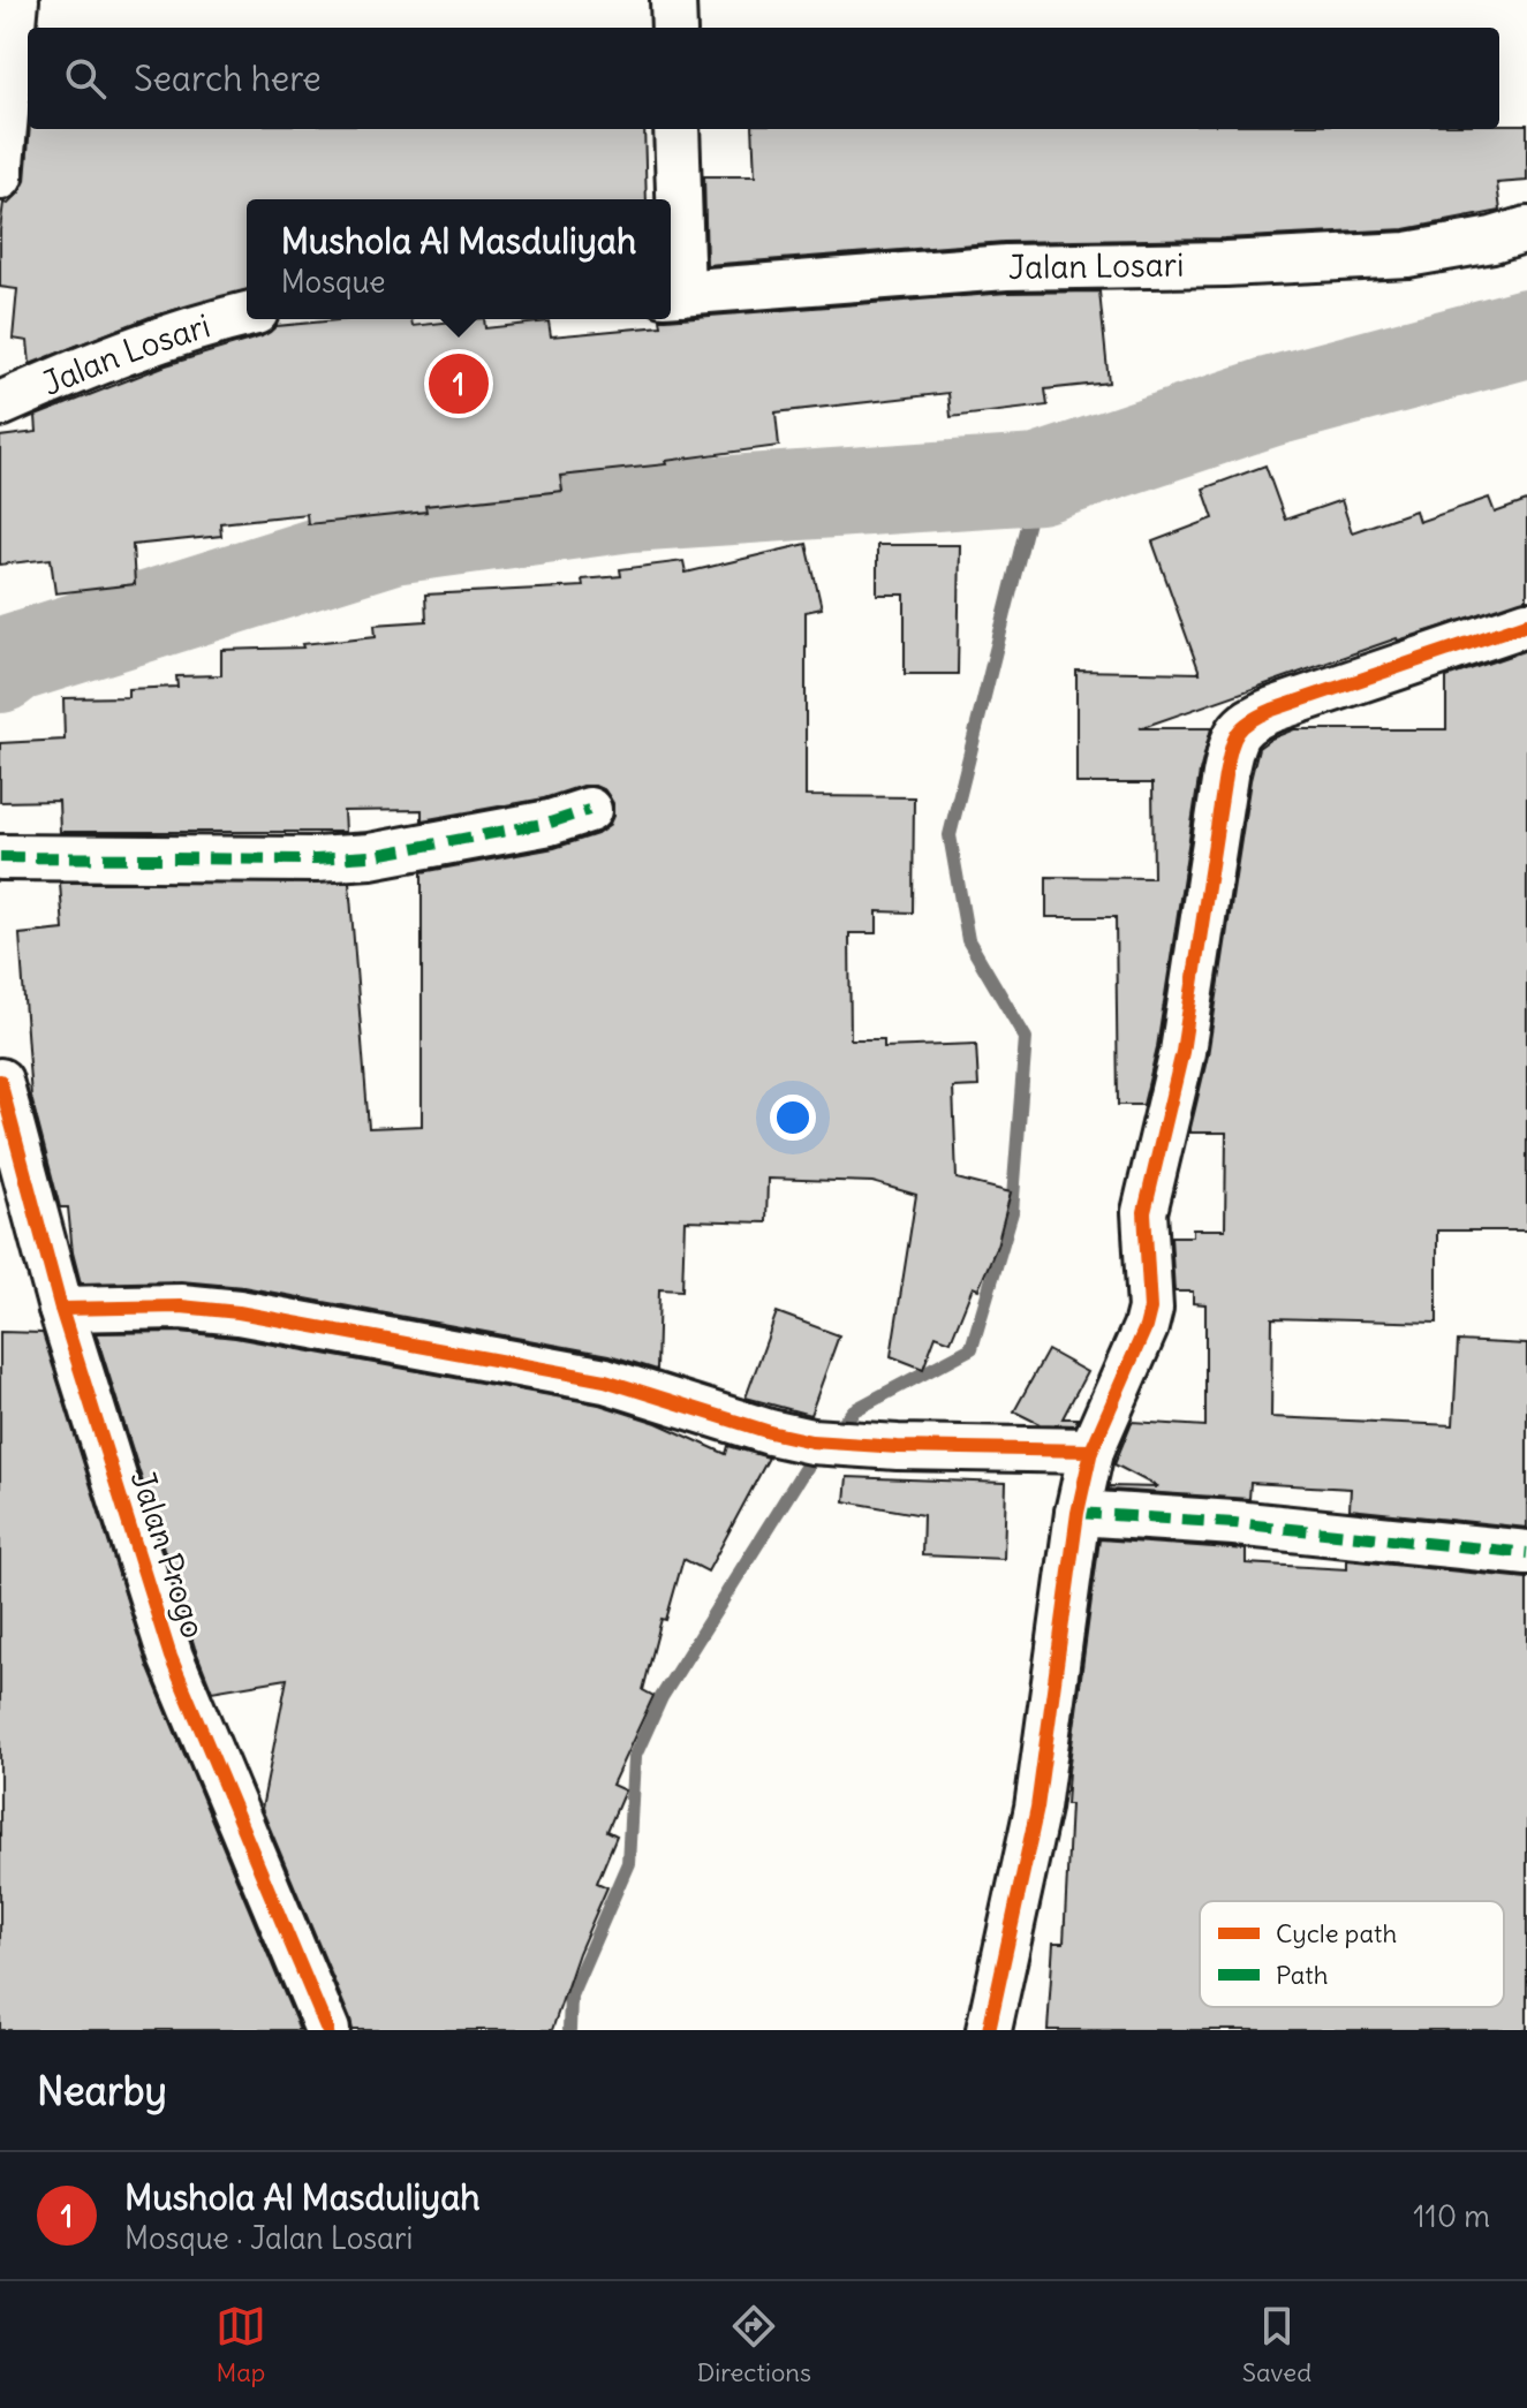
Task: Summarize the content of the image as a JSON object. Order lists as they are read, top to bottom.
{
  "streets": {
    "street": ["Jalan Losari", "Jalan Progo"]
  },
  "legend": ["Cycle path", "Path"],
  "page": {
    "search": "Search here",
    "popup": ["Mushola Al Masduliyah", "Mosque"],
    "pins": "1",
    "heading": "Nearby",
    "list": [
      {
        "mark": "1",
        "name": "Mushola Al Masduliyah",
        "note": "Mosque · Jalan Losari",
        "value": "110 m"
      }
    ],
    "nav": ["Map", "Directions", "Saved"]
  }
}
